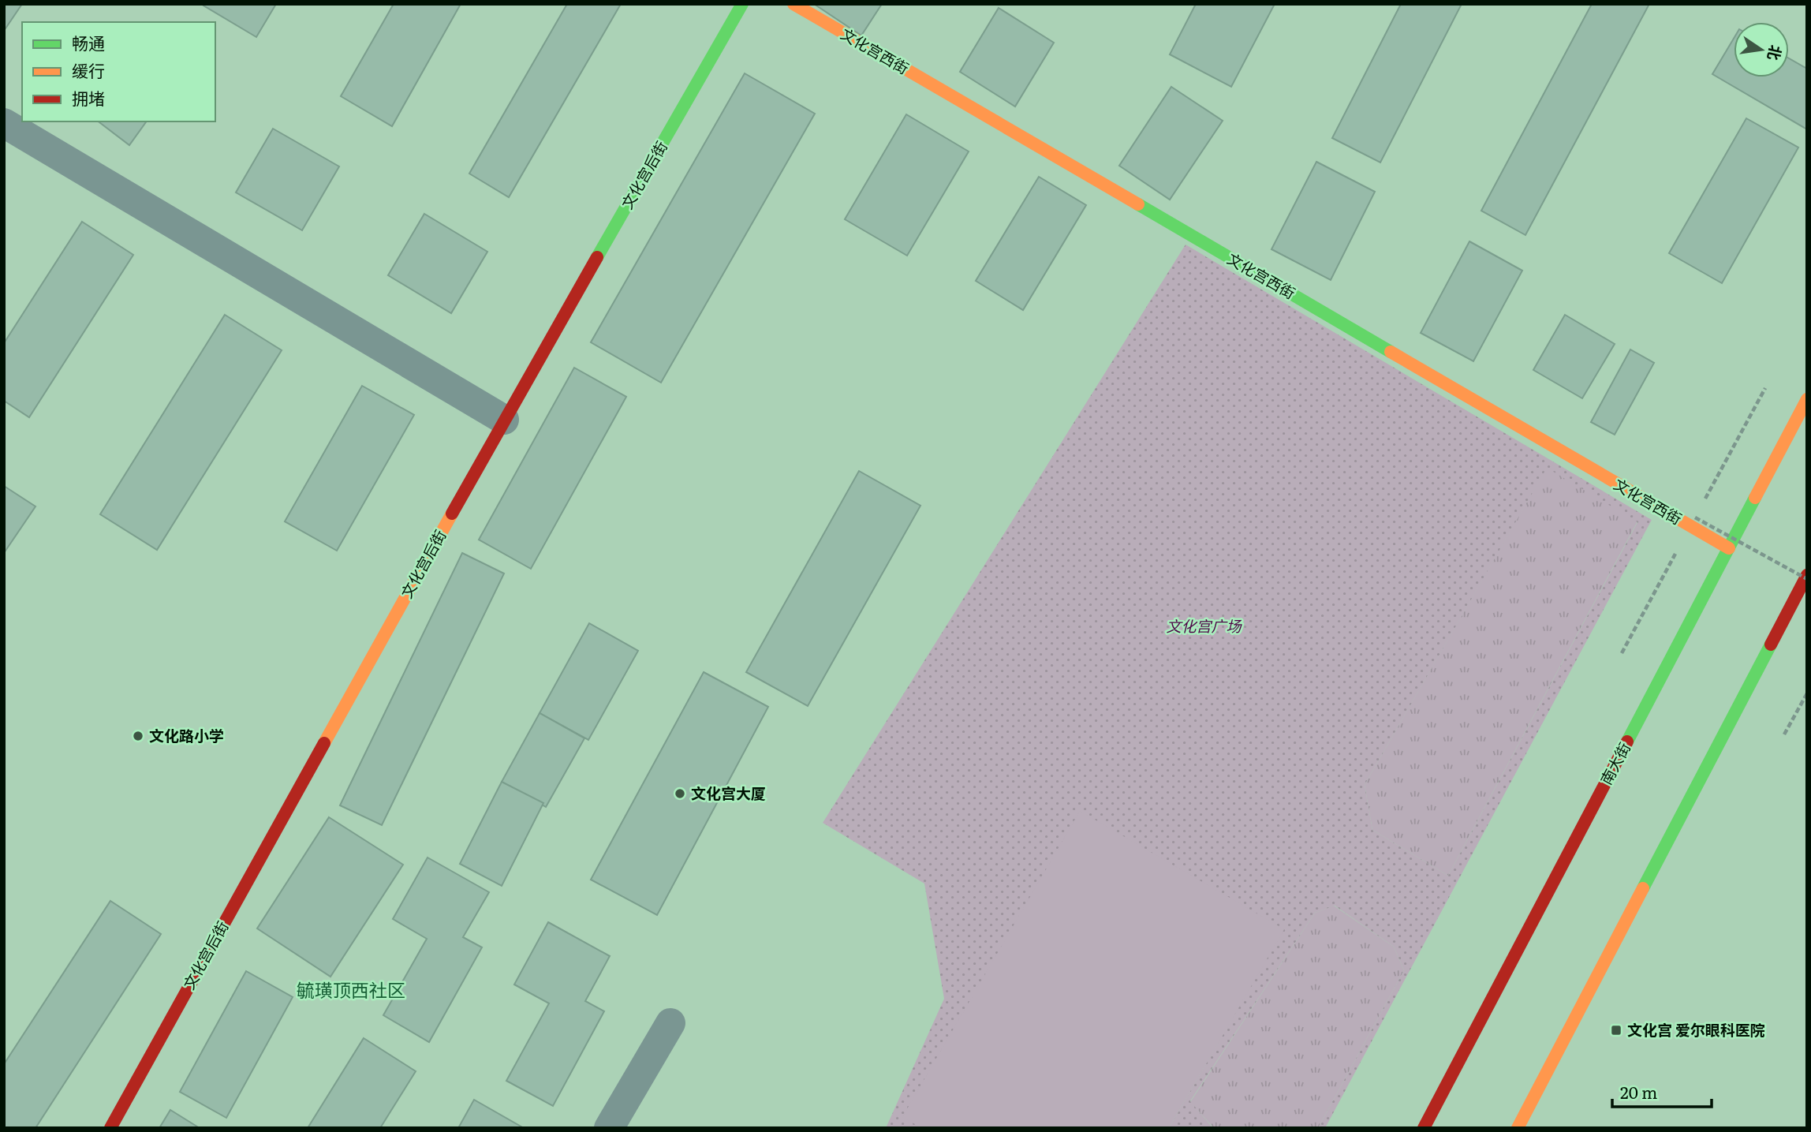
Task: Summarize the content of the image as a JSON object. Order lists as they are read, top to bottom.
{
  "streets": {
    "street": ["文化宫西街", "文化宫后街", "南大街"]
  },
  "crossings": [
    ["文化宫西街", "南大街"]
  ],
  "districts": ["毓璜顶西社区"],
  "parks": ["文化宫广场"],
  "places": {
    "other": ["文化路小学", "文化宫大厦"],
    "transit": ["文化宫 爱尔眼科医院"]
  },
  "legend": ["畅通", "缓行", "拥堵"],
  "scale_bar": "20 m",
  "north": "right"
}
